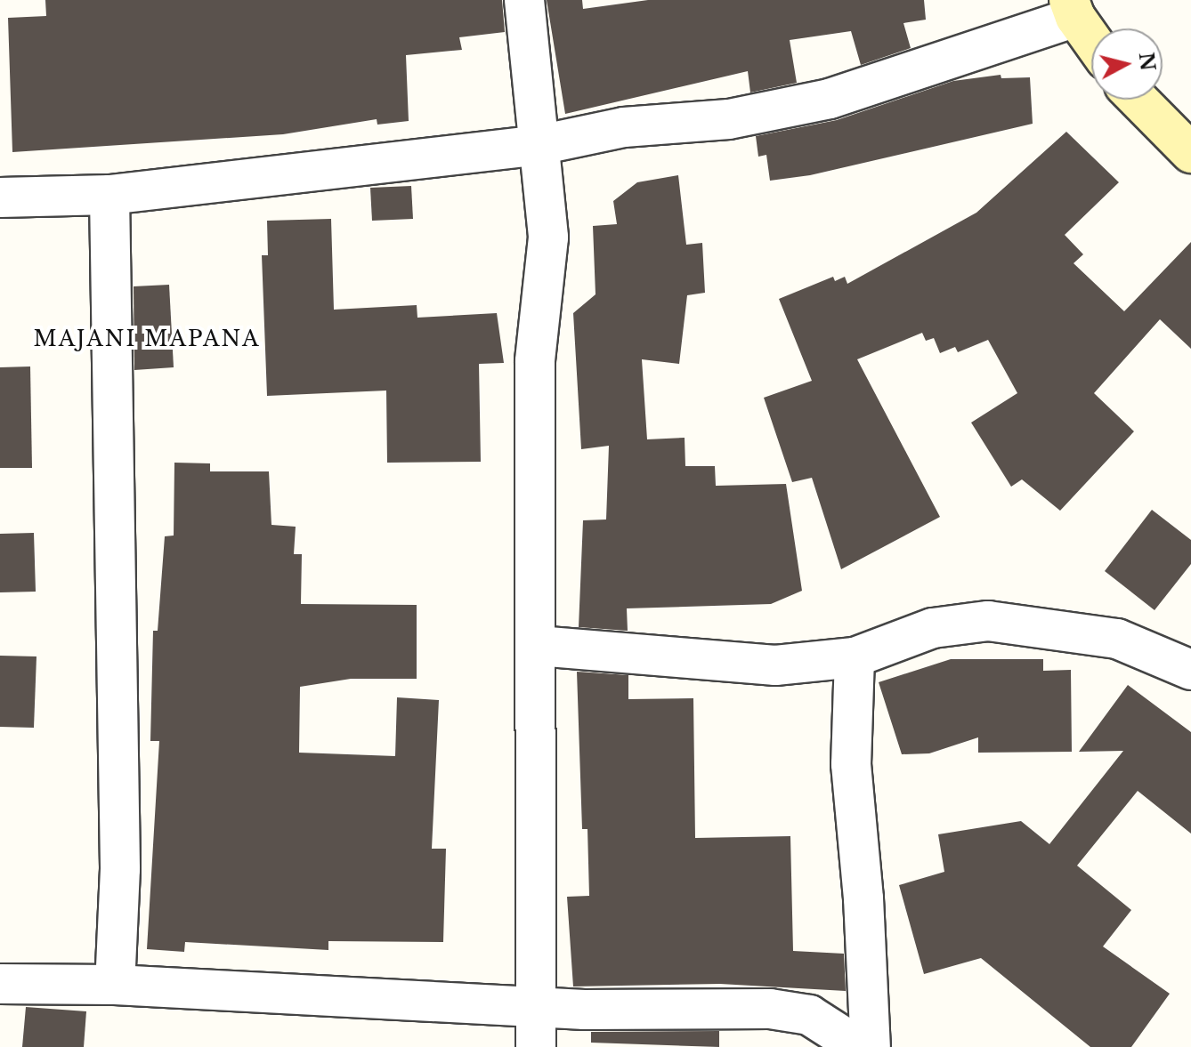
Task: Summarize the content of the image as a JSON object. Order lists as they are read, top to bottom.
{
  "districts": ["MAJANI MAPANA"],
  "north": "right"
}
